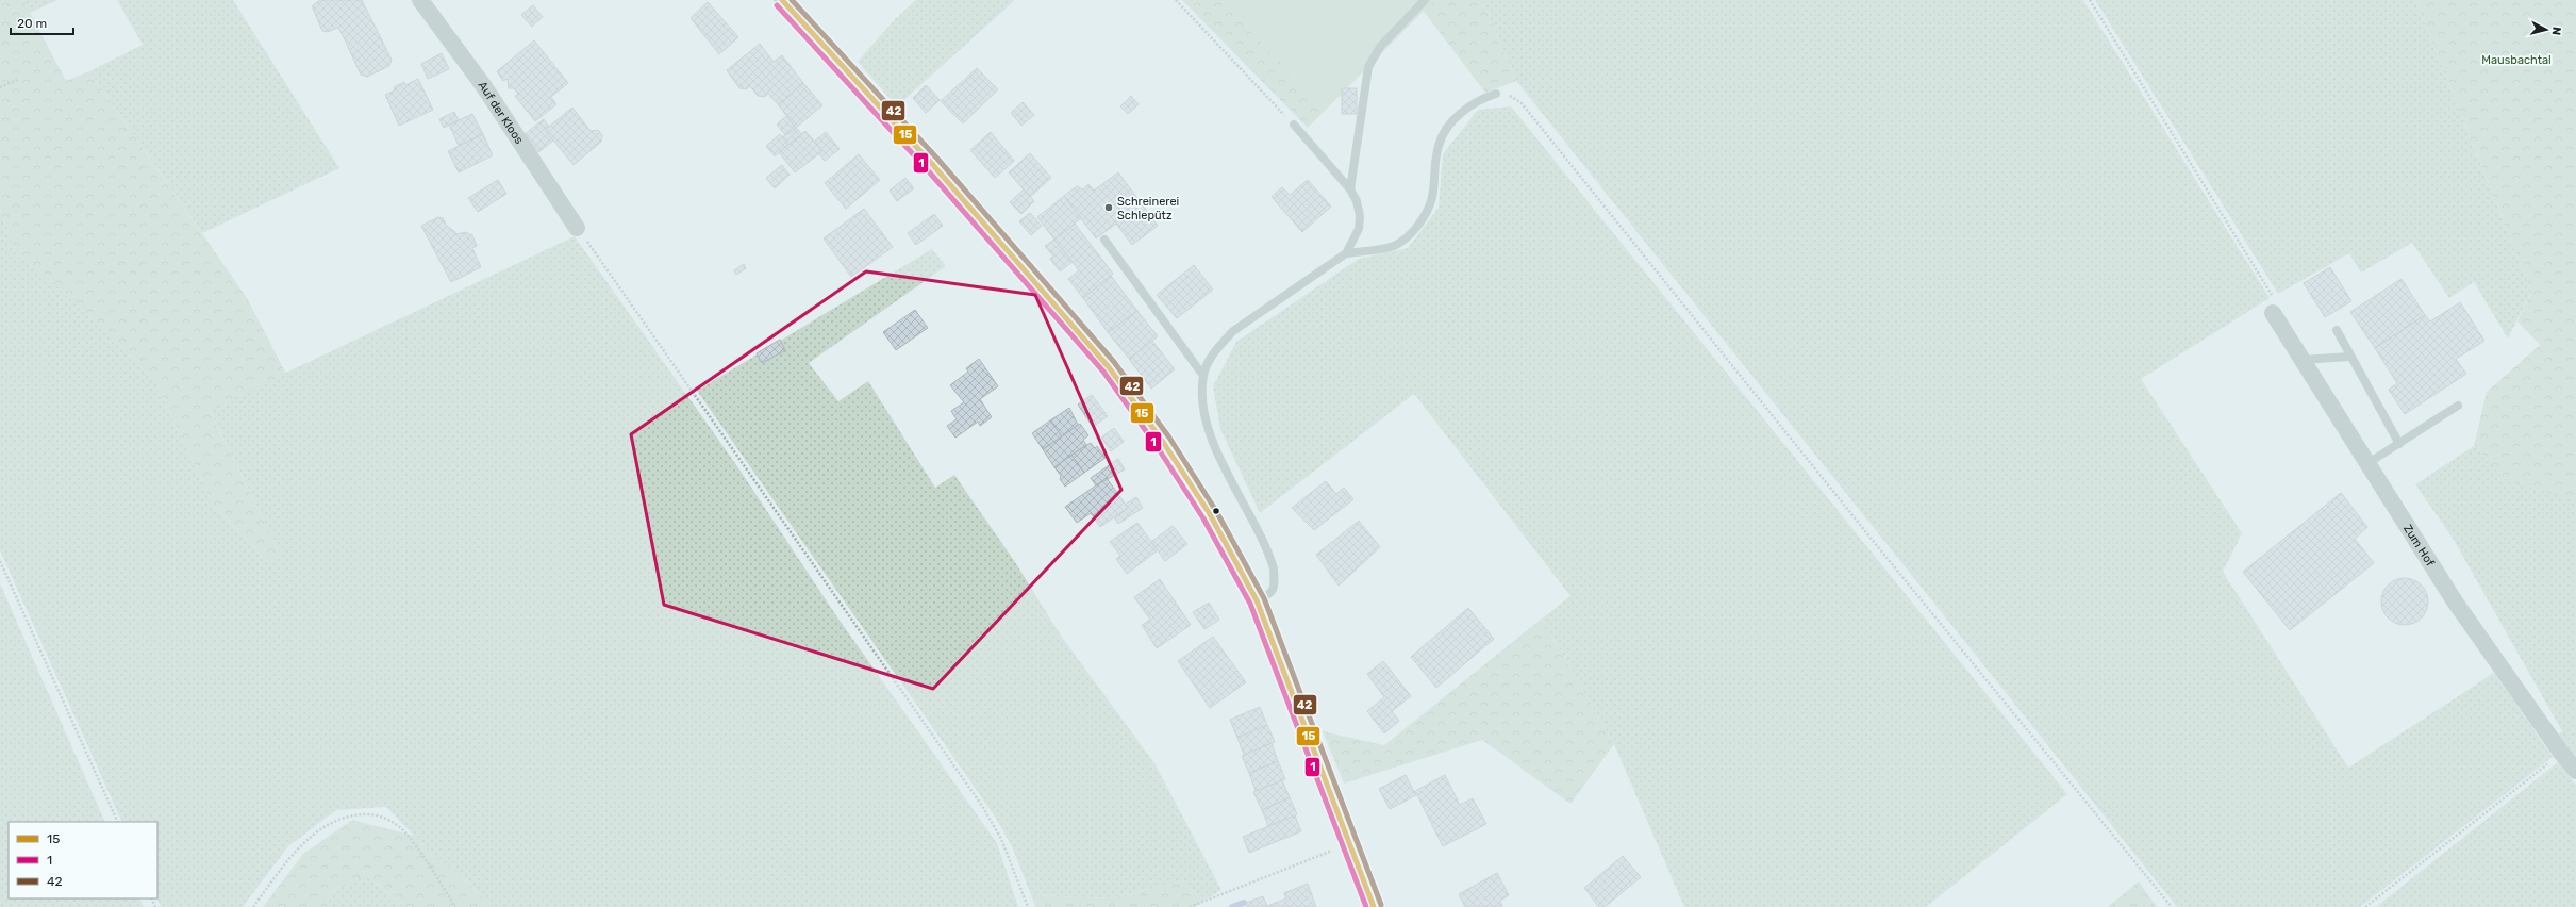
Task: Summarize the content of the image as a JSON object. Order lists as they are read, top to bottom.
{
  "streets": {
    "street": ["Auf der Kloos", "Zum Hof"]
  },
  "parks": ["Mausbachtal"],
  "places": ["Schreinerei Schlepütz"],
  "lines": ["transit line 15", "transit line 42", "transit line 1"],
  "legend": ["15", "1", "42"],
  "scale_bar": "20 m",
  "north": "right"
}
